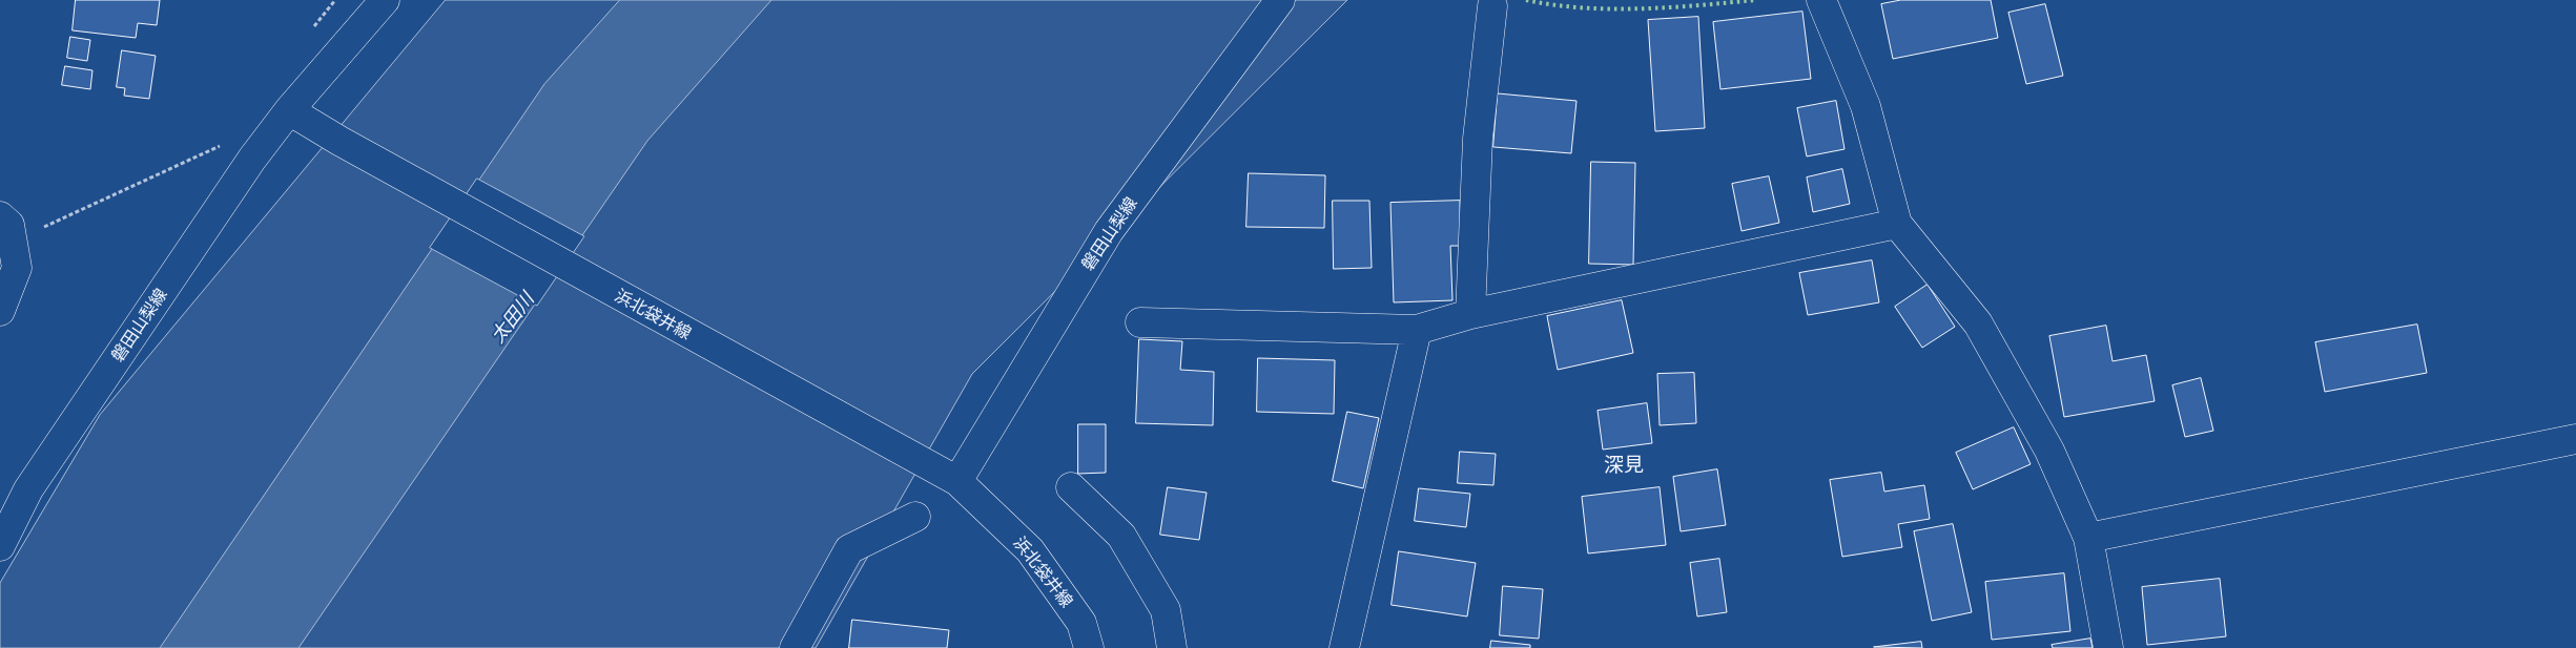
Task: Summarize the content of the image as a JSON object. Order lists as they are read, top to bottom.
{
  "streets": {
    "street": ["磐田山梨線", "浜北袋井線"]
  },
  "crossings": [
    ["磐田山梨線", "浜北袋井線"]
  ],
  "districts": ["深見"],
  "water": ["太田川"]
}
